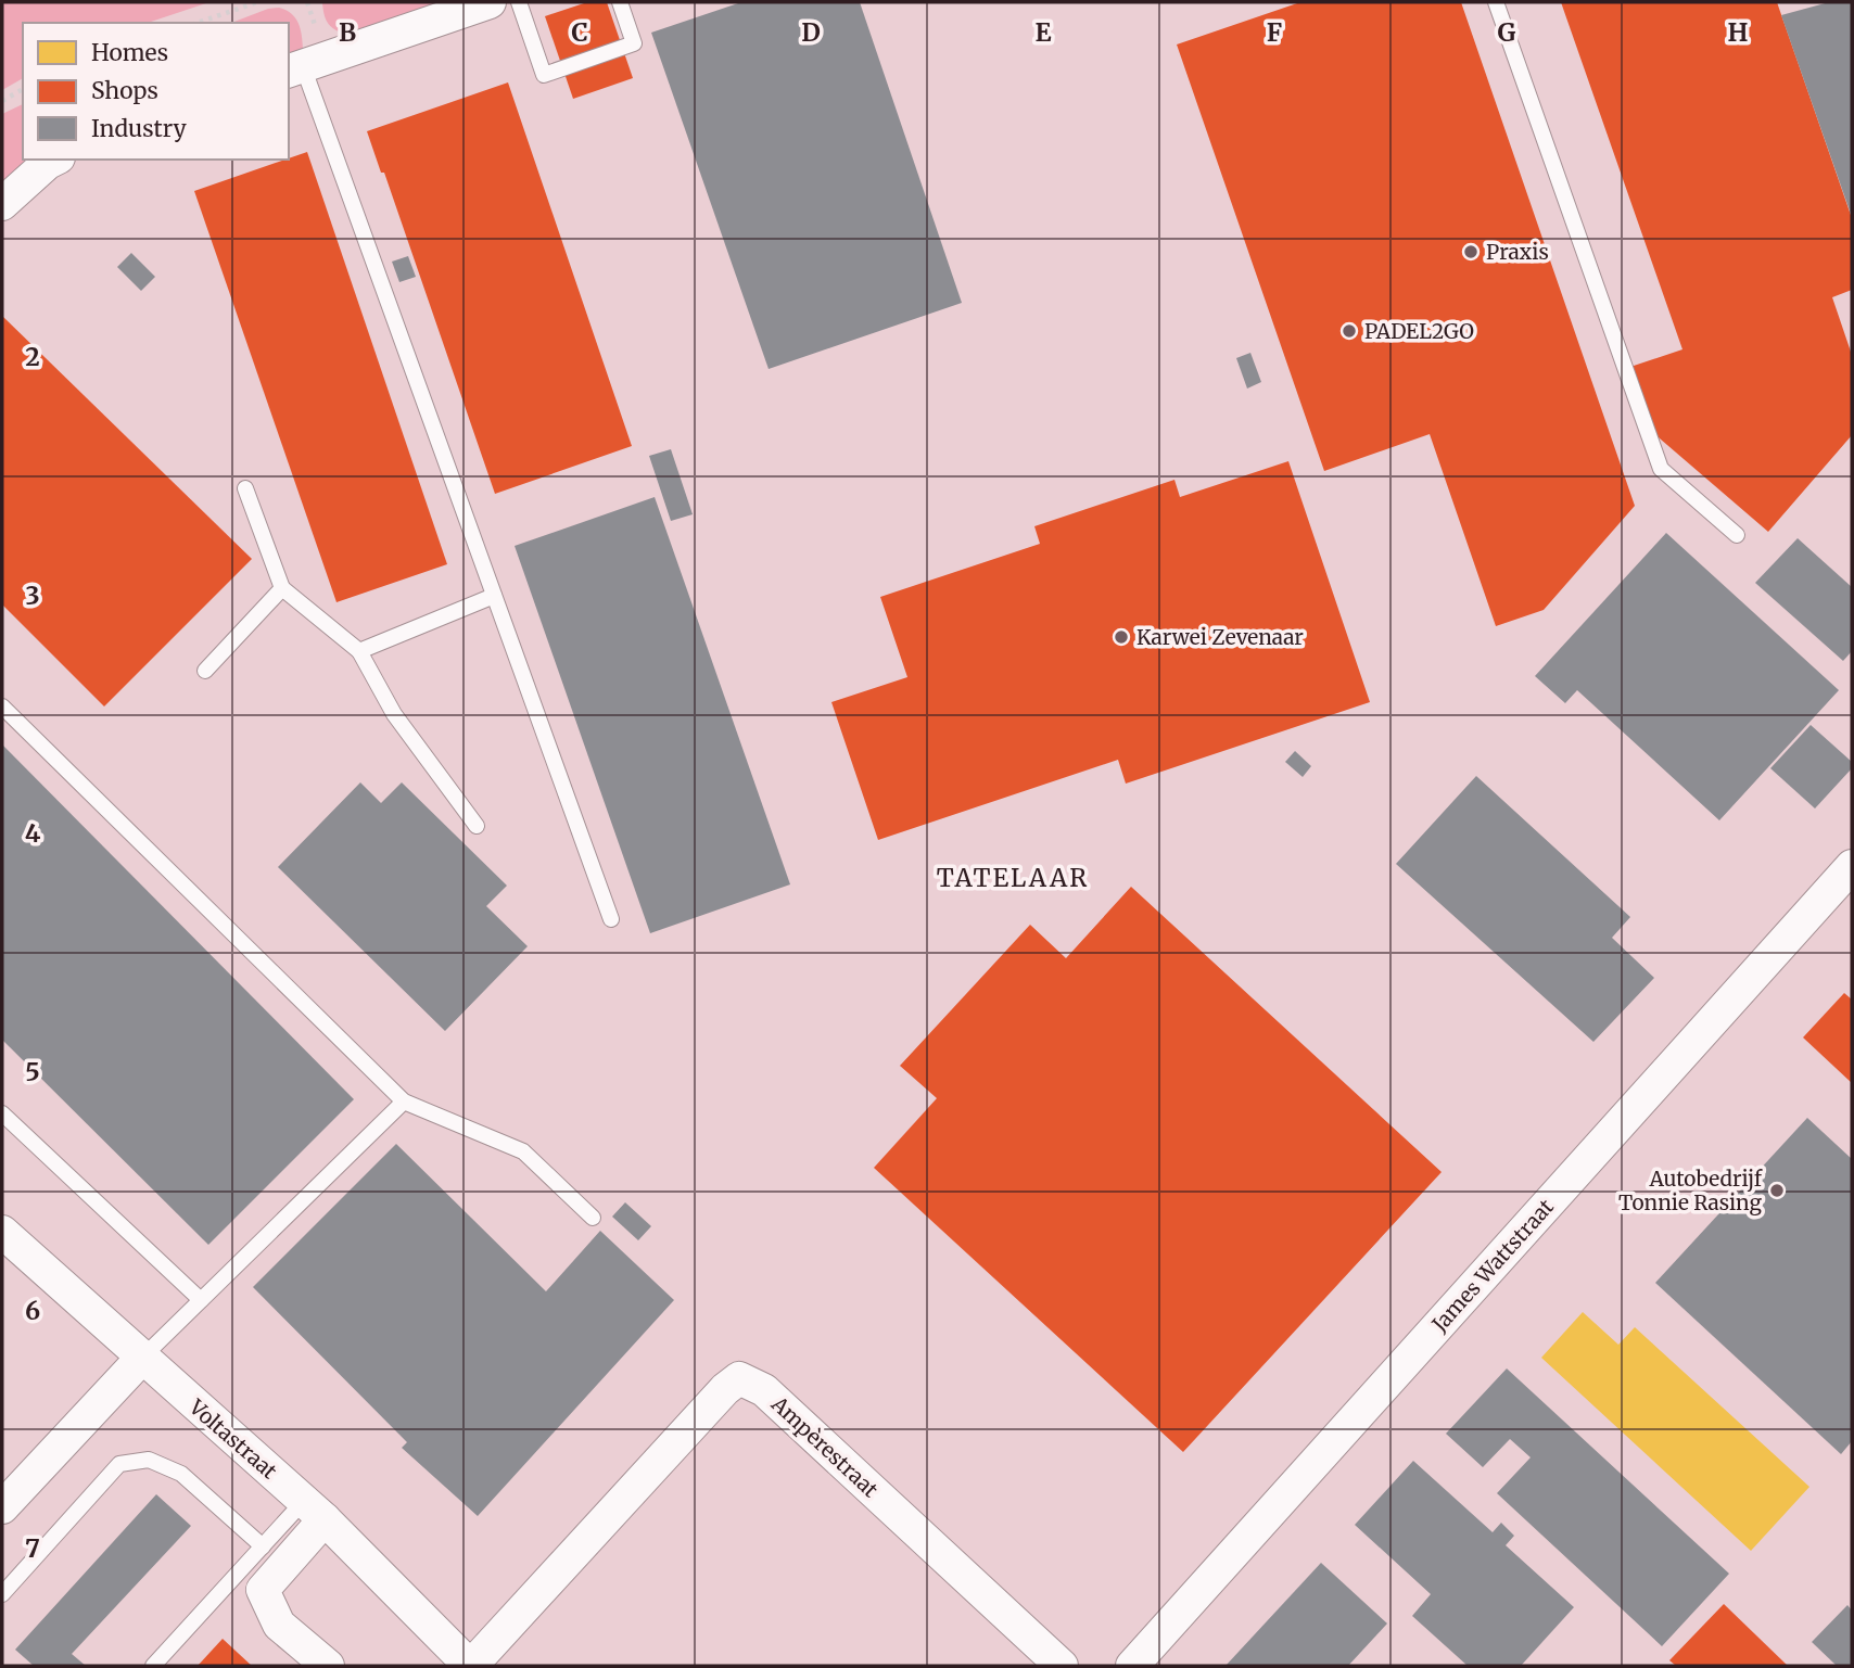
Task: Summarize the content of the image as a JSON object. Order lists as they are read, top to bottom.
{
  "streets": {
    "street": ["James Wattstraat", "Voltastraat", "Ampèrestraat"]
  },
  "crossings": [
    ["Voltastraat", "Ampèrestraat"]
  ],
  "districts": ["TATELAAR"],
  "places": [
    "Praxis",
    "PADEL2GO",
    "Karwei Zevenaar",
    "Autobedrijf Tonnie Rasing"
  ],
  "legend": ["Homes", "Shops", "Industry"],
  "grid": {
    "columns": [
      "B",
      "C",
      "D",
      "E",
      "F",
      "G",
      "H"
    ],
    "rows": [
      "2",
      "3",
      "4",
      "5",
      "6",
      "7"
    ]
  }
}
